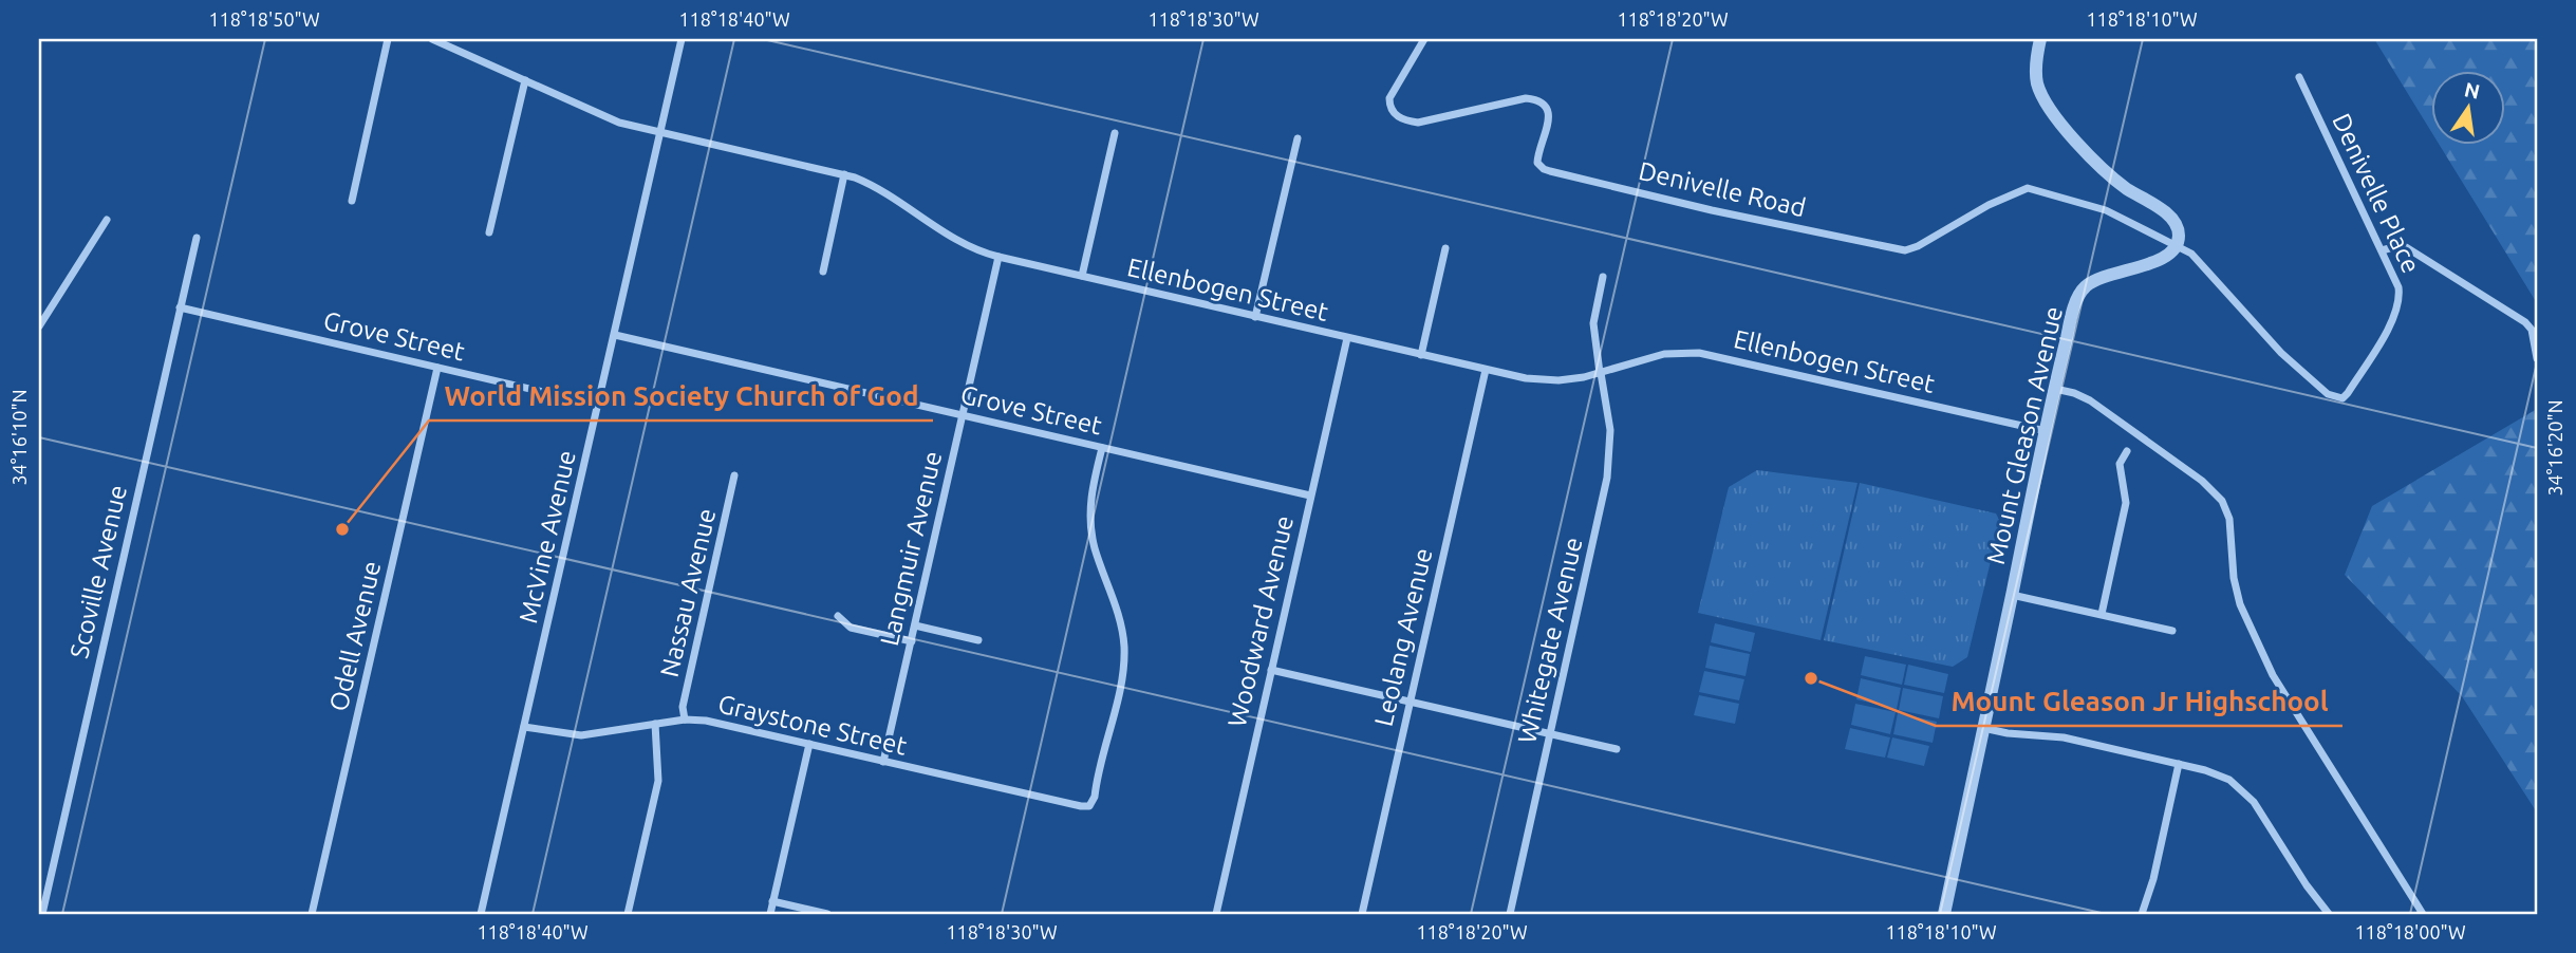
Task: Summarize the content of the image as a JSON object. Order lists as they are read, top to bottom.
{
  "streets": {
    "street": [
      "Denivelle Road",
      "Denivelle Place",
      "Ellenbogen Street",
      "Grove Street",
      "Mount Gleason Avenue",
      "McVine Avenue",
      "Langmuir Avenue",
      "Scoville Avenue",
      "Nassau Avenue",
      "Woodward Avenue",
      "Odell Avenue",
      "Leolang Avenue",
      "Whitegate Avenue",
      "Graystone Street"
    ]
  },
  "crossings": [
    ["Denivelle Road", "Denivelle Place"],
    ["Denivelle Road", "Mount Gleason Avenue"],
    ["Denivelle Place", "Mount Gleason Avenue"],
    ["Ellenbogen Street", "Mount Gleason Avenue"],
    ["Ellenbogen Street", "McVine Avenue"],
    ["Ellenbogen Street", "Langmuir Avenue"],
    ["Ellenbogen Street", "Woodward Avenue"],
    ["Ellenbogen Street", "Leolang Avenue"],
    ["Ellenbogen Street", "Whitegate Avenue"],
    ["Grove Street", "McVine Avenue"],
    ["Grove Street", "Langmuir Avenue"],
    ["Grove Street", "Scoville Avenue"],
    ["Grove Street", "Woodward Avenue"],
    ["Grove Street", "Odell Avenue"],
    ["Grove Street", "Graystone Street"],
    ["McVine Avenue", "Graystone Street"],
    ["Langmuir Avenue", "Graystone Street"],
    ["Nassau Avenue", "Graystone Street"]
  ],
  "places": ["World Mission Society Church of God", "Mount Gleason Jr Highschool"],
  "north": "top",
  "coordinates": [
    "118°18'50\"W",
    "118°18'40\"W",
    "118°18'30\"W",
    "118°18'20\"W",
    "118°18'10\"W",
    "34°16'10\"N",
    "34°16'20\"N",
    "118°18'00\"W"
  ]
}
